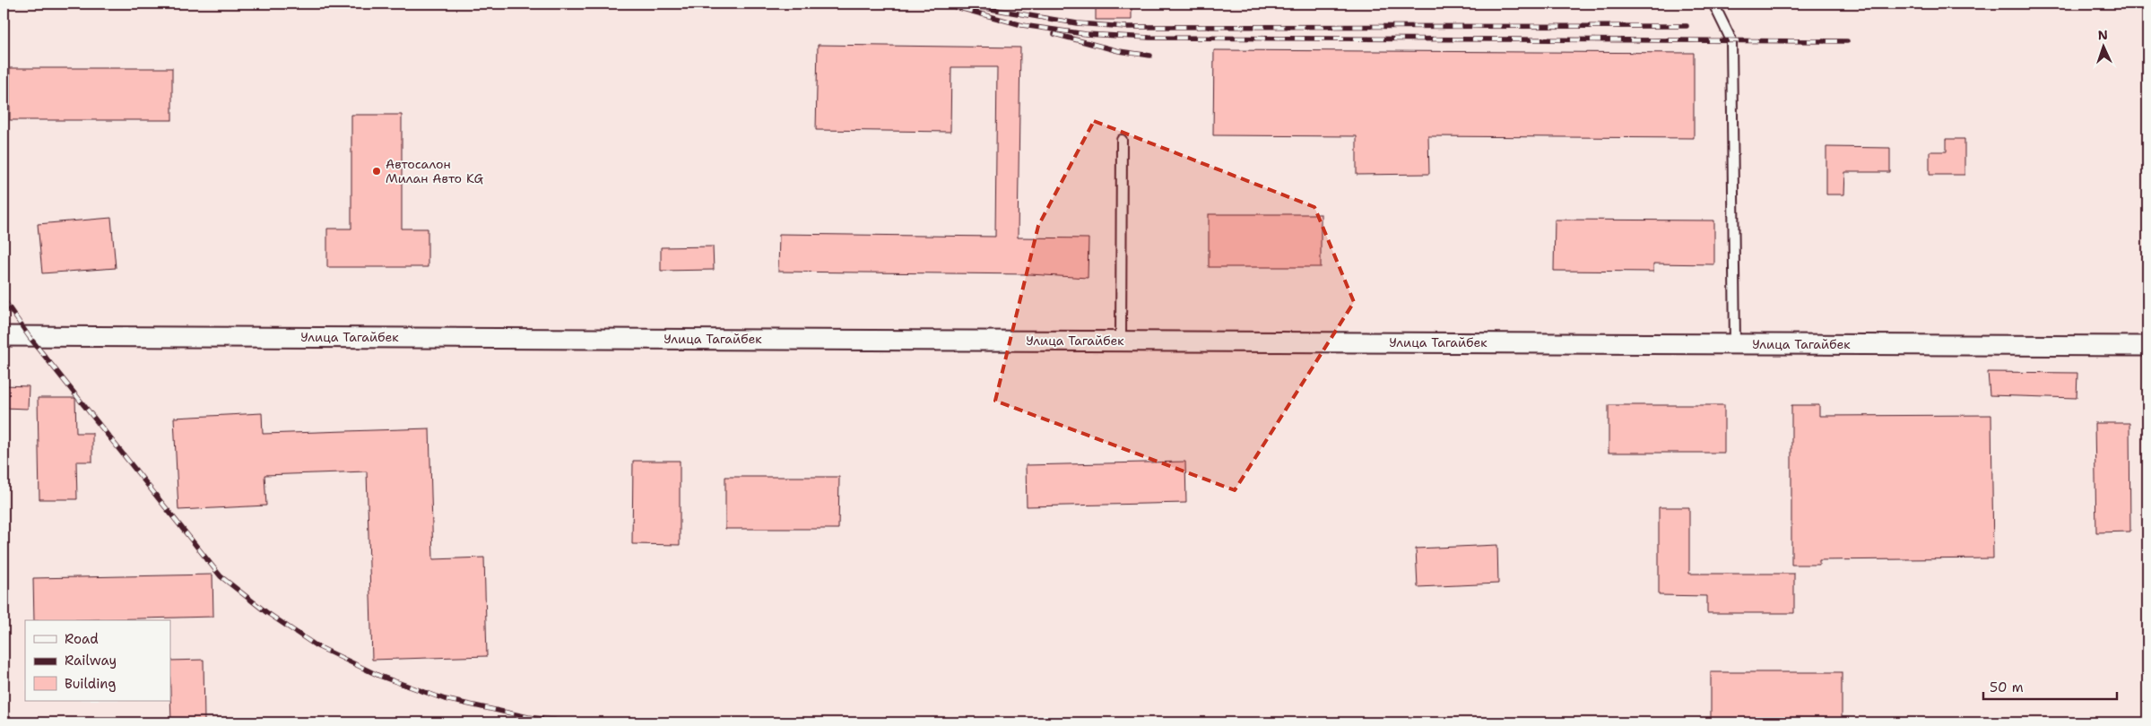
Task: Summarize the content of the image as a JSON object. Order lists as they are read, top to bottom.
{
  "streets": {
    "street": ["Улица Тагайбек"]
  },
  "places": ["Автосалон Милан Авто KG"],
  "legend": ["Road", "Railway", "Building"],
  "scale_bar": "50 m",
  "north": "top"
}
